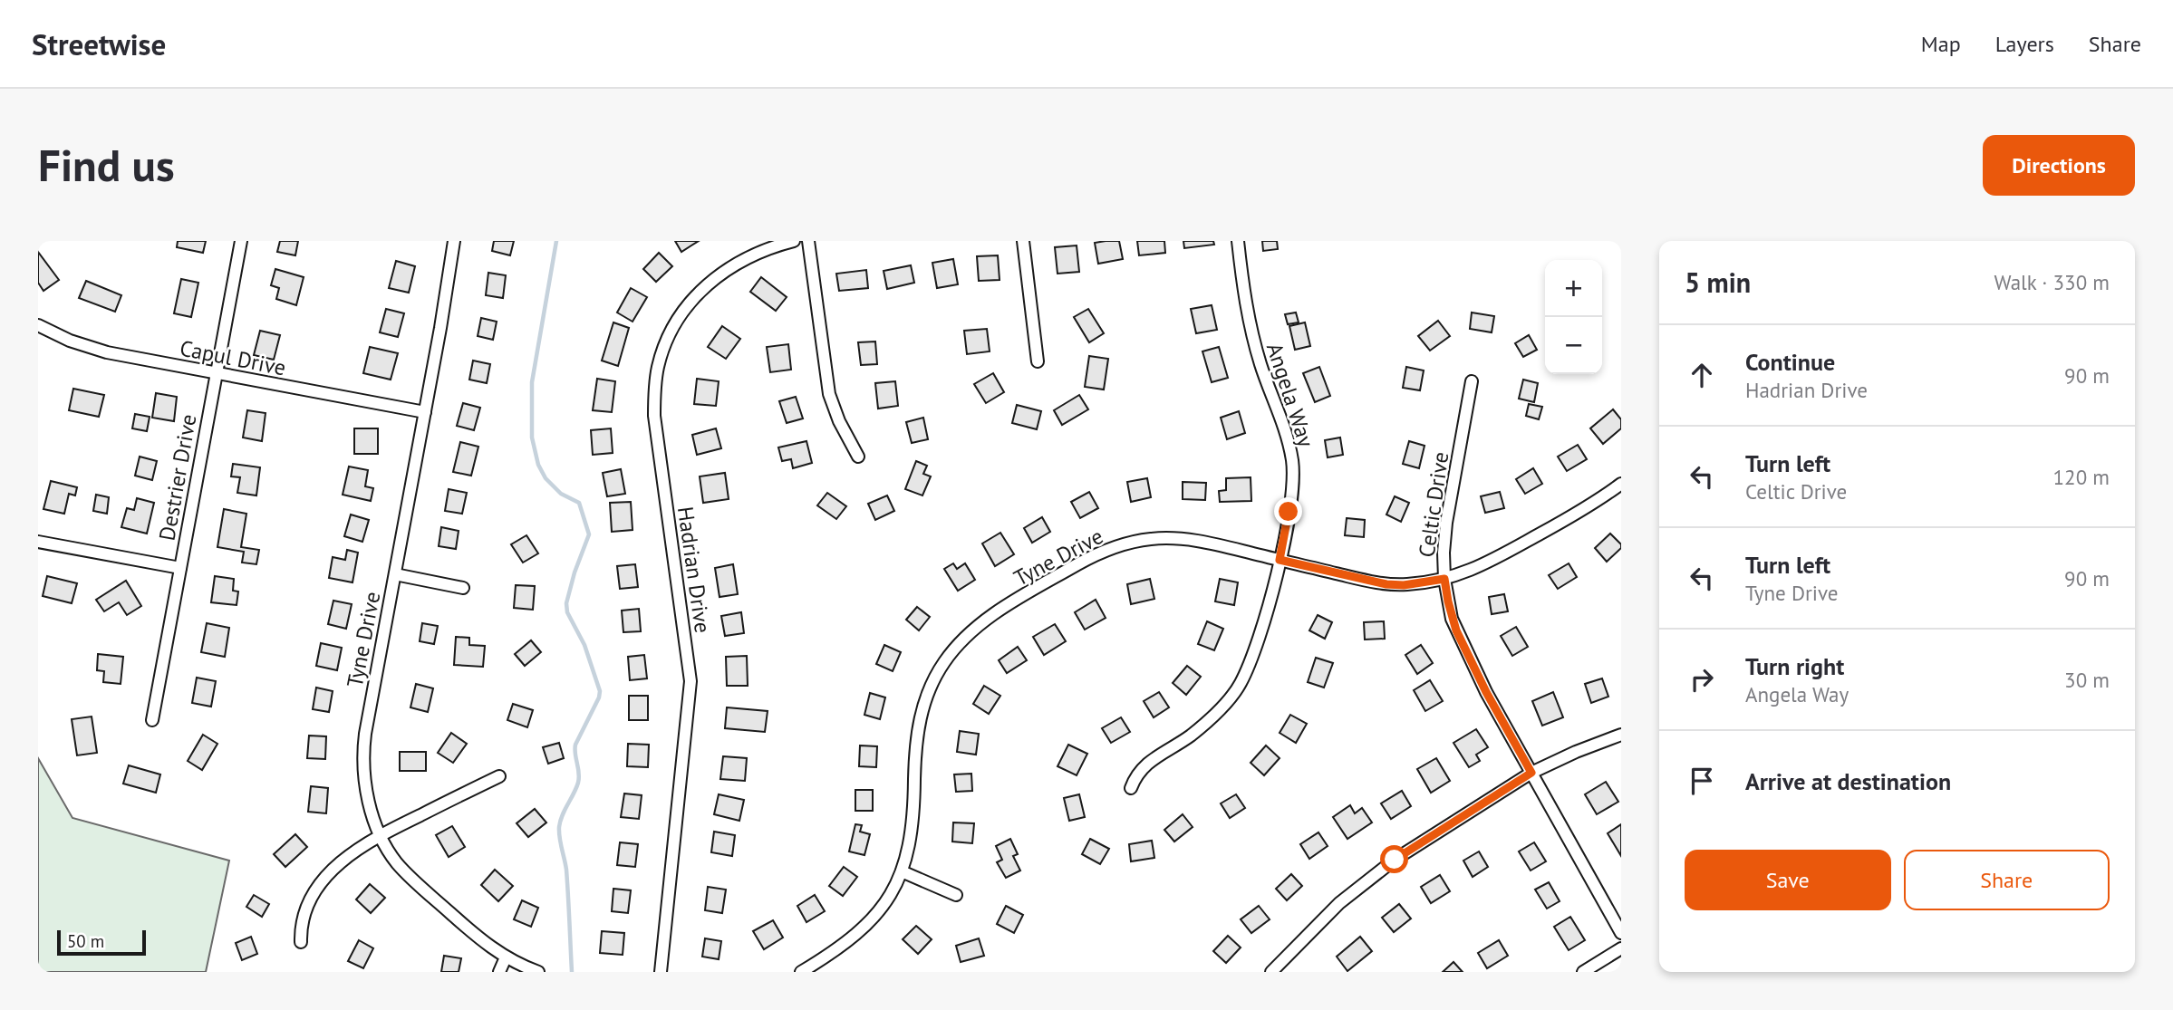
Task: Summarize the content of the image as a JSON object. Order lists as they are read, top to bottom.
{
  "streets": {
    "street": [
      "Capul Drive",
      "Angela Way",
      "Destrier Drive",
      "Celtic Drive",
      "Tyne Drive",
      "Hadrian Drive"
    ]
  },
  "crossings": [
    ["Capul Drive", "Destrier Drive"],
    ["Capul Drive", "Tyne Drive"],
    ["Angela Way", "Tyne Drive"],
    ["Celtic Drive", "Tyne Drive"]
  ],
  "scale_bar": "50 m",
  "page": {
    "header": "Streetwise",
    "nav": ["Map", "Layers", "Share"],
    "buttons": [
      "Directions",
      ["Save", "Share"]
    ],
    "title": "Find us",
    "heading": ["5 min", "Walk · 330 m"],
    "map_buttons": ["+", "−"],
    "list": [
      ["Continue", "Hadrian Drive", "90 m"],
      ["Turn left", "Celtic Drive", "120 m"],
      ["Turn left", "Tyne Drive", "90 m"],
      ["Turn right", "Angela Way", "30 m"],
      "Arrive at destination"
    ],
    "scale": "50 m"
  }
}
